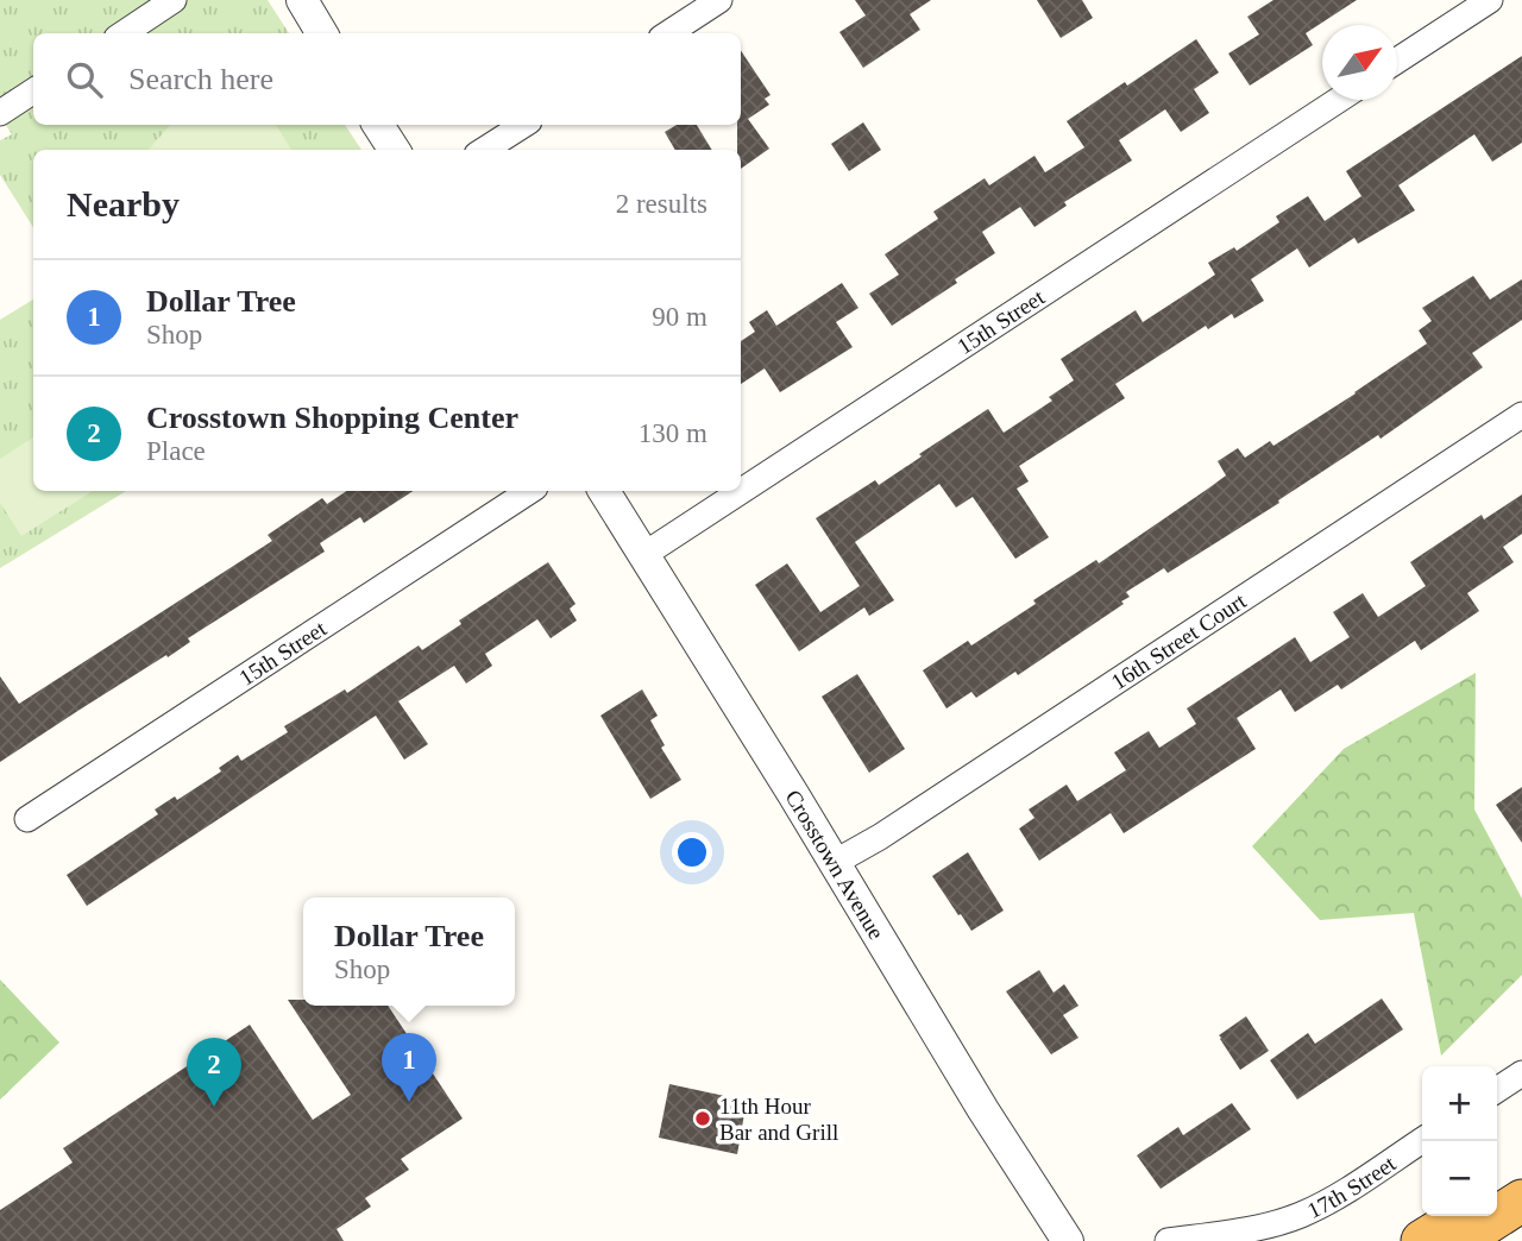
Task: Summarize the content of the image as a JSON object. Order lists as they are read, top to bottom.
{
  "streets": {
    "street": [
      "15th Street",
      "16th Street Court",
      "Crosstown Avenue",
      "17th Street"
    ]
  },
  "crossings": [
    ["15th Street", "Crosstown Avenue"],
    ["16th Street Court", "Crosstown Avenue"]
  ],
  "places": ["11th Hour Bar and Grill"],
  "north": "top right",
  "page": {
    "search": "Search here",
    "heading": ["Nearby", "2 results"],
    "list": [
      {
        "mark": "1",
        "name": "Dollar Tree",
        "note": "Shop",
        "value": "90 m"
      },
      {
        "mark": "2",
        "name": "Crosstown Shopping Center",
        "note": "Place",
        "value": "130 m"
      }
    ],
    "popup": ["Dollar Tree", "Shop"],
    "pins": ["1", "2"],
    "map_buttons": ["+", "−"]
  }
}
